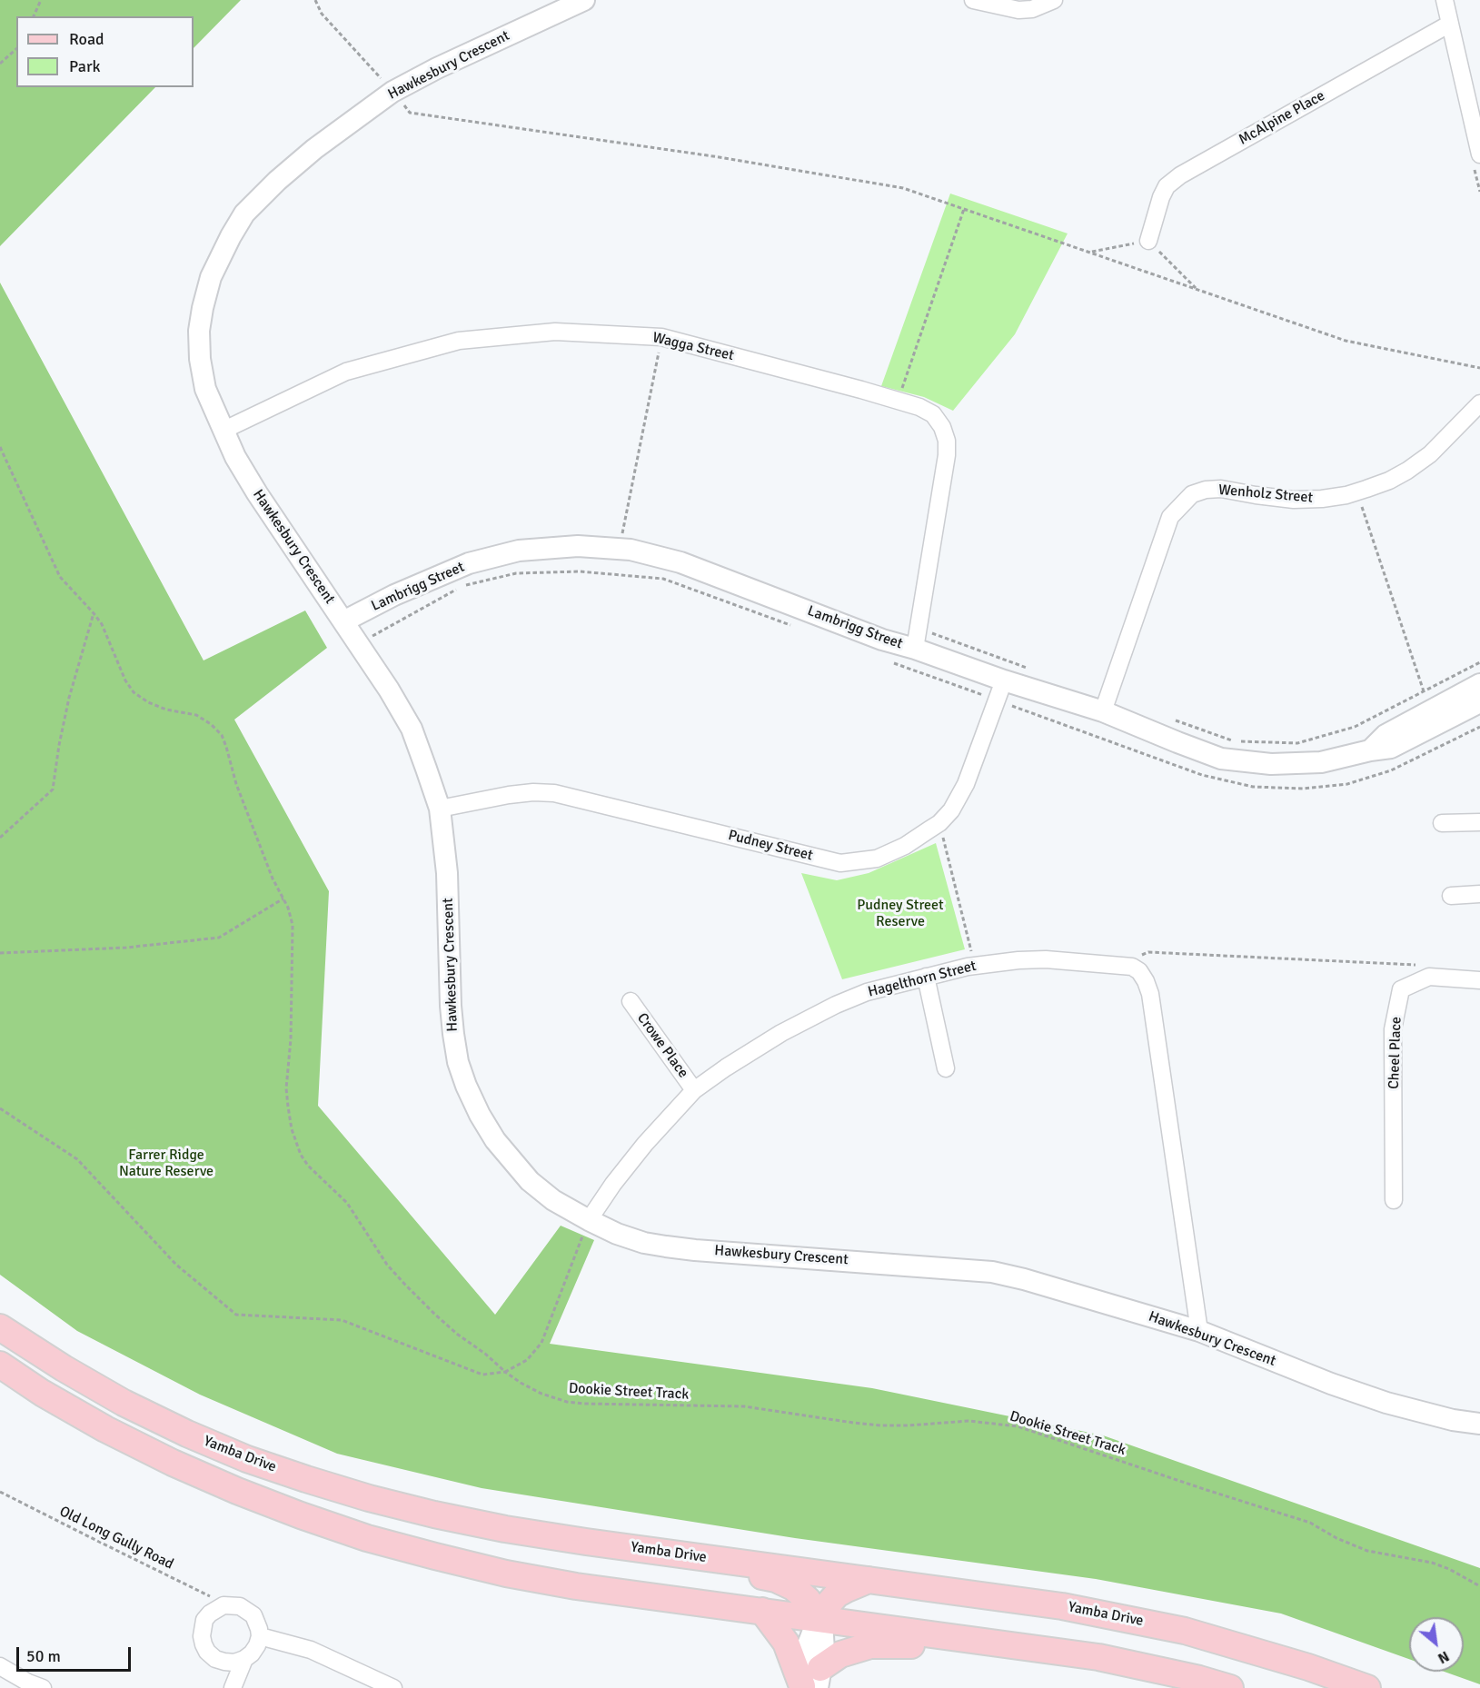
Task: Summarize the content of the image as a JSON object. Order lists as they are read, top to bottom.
{
  "streets": {
    "main road": ["Yamba Drive"],
    "street": [
      "Hawkesbury Crescent",
      "McAlpine Place",
      "Wagga Street",
      "Wenholz Street",
      "Lambrigg Street",
      "Pudney Street",
      "Hagelthorn Street",
      "Crowe Place",
      "Cheel Place"
    ],
    "path": ["Dookie Street Track", "Old Long Gully Road"]
  },
  "crossings": [
    ["Hawkesbury Crescent", "Wagga Street"],
    ["Hawkesbury Crescent", "Lambrigg Street"],
    ["Hawkesbury Crescent", "Pudney Street"],
    ["Hawkesbury Crescent", "Hagelthorn Street"],
    ["Wagga Street", "Lambrigg Street"],
    ["Wenholz Street", "Lambrigg Street"],
    ["Lambrigg Street", "Pudney Street"],
    ["Hagelthorn Street", "Crowe Place"]
  ],
  "parks": ["Pudney Street Reserve", "Farrer Ridge Nature Reserve"],
  "legend": ["Road", "Park"],
  "scale_bar": "50 m",
  "north": "bottom right"
}
